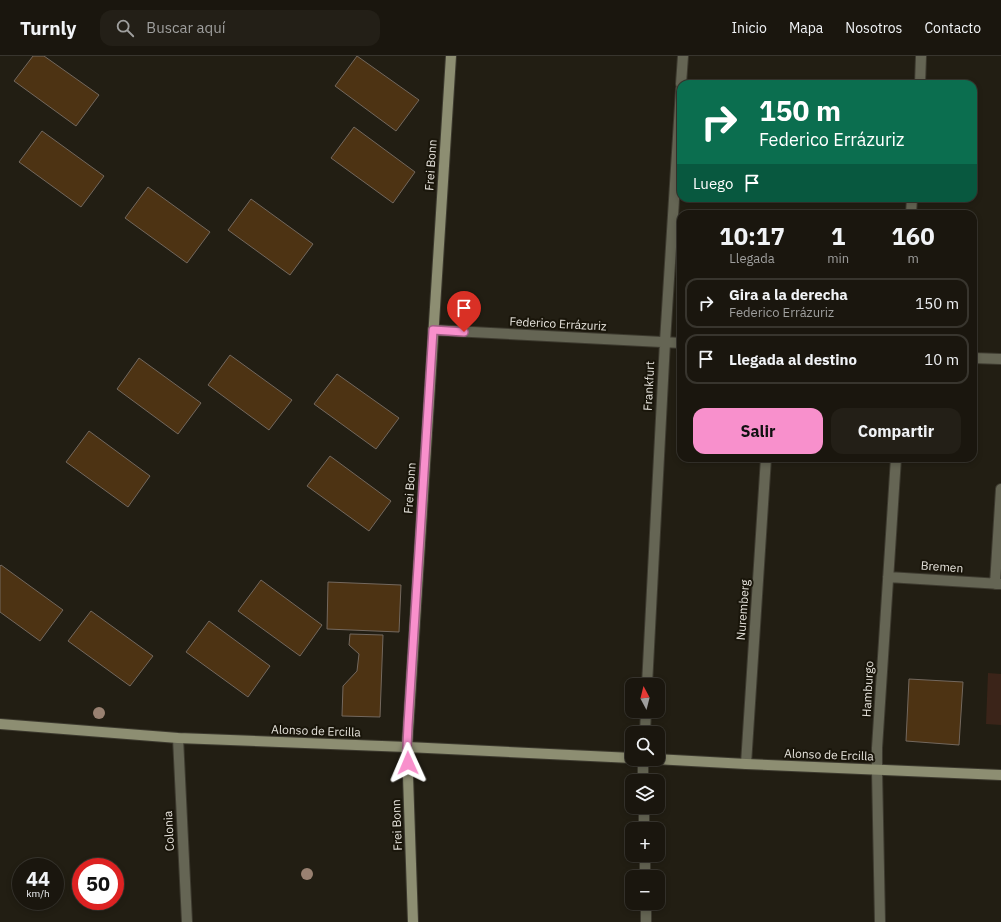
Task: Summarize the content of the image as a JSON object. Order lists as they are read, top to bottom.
{
  "streets": {
    "street": [
      "Frei Bonn",
      "Federico Errázuriz",
      "Frankfurt",
      "Bremen",
      "Nuremberg",
      "Hamburgo",
      "Alonso de Ercilla",
      "Colonia"
    ]
  },
  "crossings": [
    ["Frei Bonn", "Federico Errázuriz"],
    ["Frei Bonn", "Alonso de Ercilla"],
    ["Federico Errázuriz", "Frankfurt"],
    ["Bremen", "Hamburgo"],
    ["Nuremberg", "Alonso de Ercilla"],
    ["Hamburgo", "Alonso de Ercilla"],
    ["Alonso de Ercilla", "Colonia"]
  ],
  "north": "top",
  "page": {
    "header": "Turnly",
    "search": "Buscar aquí",
    "nav": [
      "Inicio",
      "Mapa",
      "Nosotros",
      "Contacto"
    ],
    "turn": ["150 m", "Federico Errázuriz"],
    "then": "Luego",
    "eta": [
      "10:17",
      "Llegada",
      "1",
      "min",
      "160",
      "m"
    ],
    "list": [
      {
        "name": "Gira a la derecha",
        "note": "Federico Errázuriz",
        "value": "150 m"
      },
      {
        "name": "Llegada al destino",
        "value": "10 m"
      }
    ],
    "buttons": ["Salir", "Compartir"],
    "map_buttons": ["+", "−"],
    "speed": "44 km/h",
    "limit": "50"
  }
}
